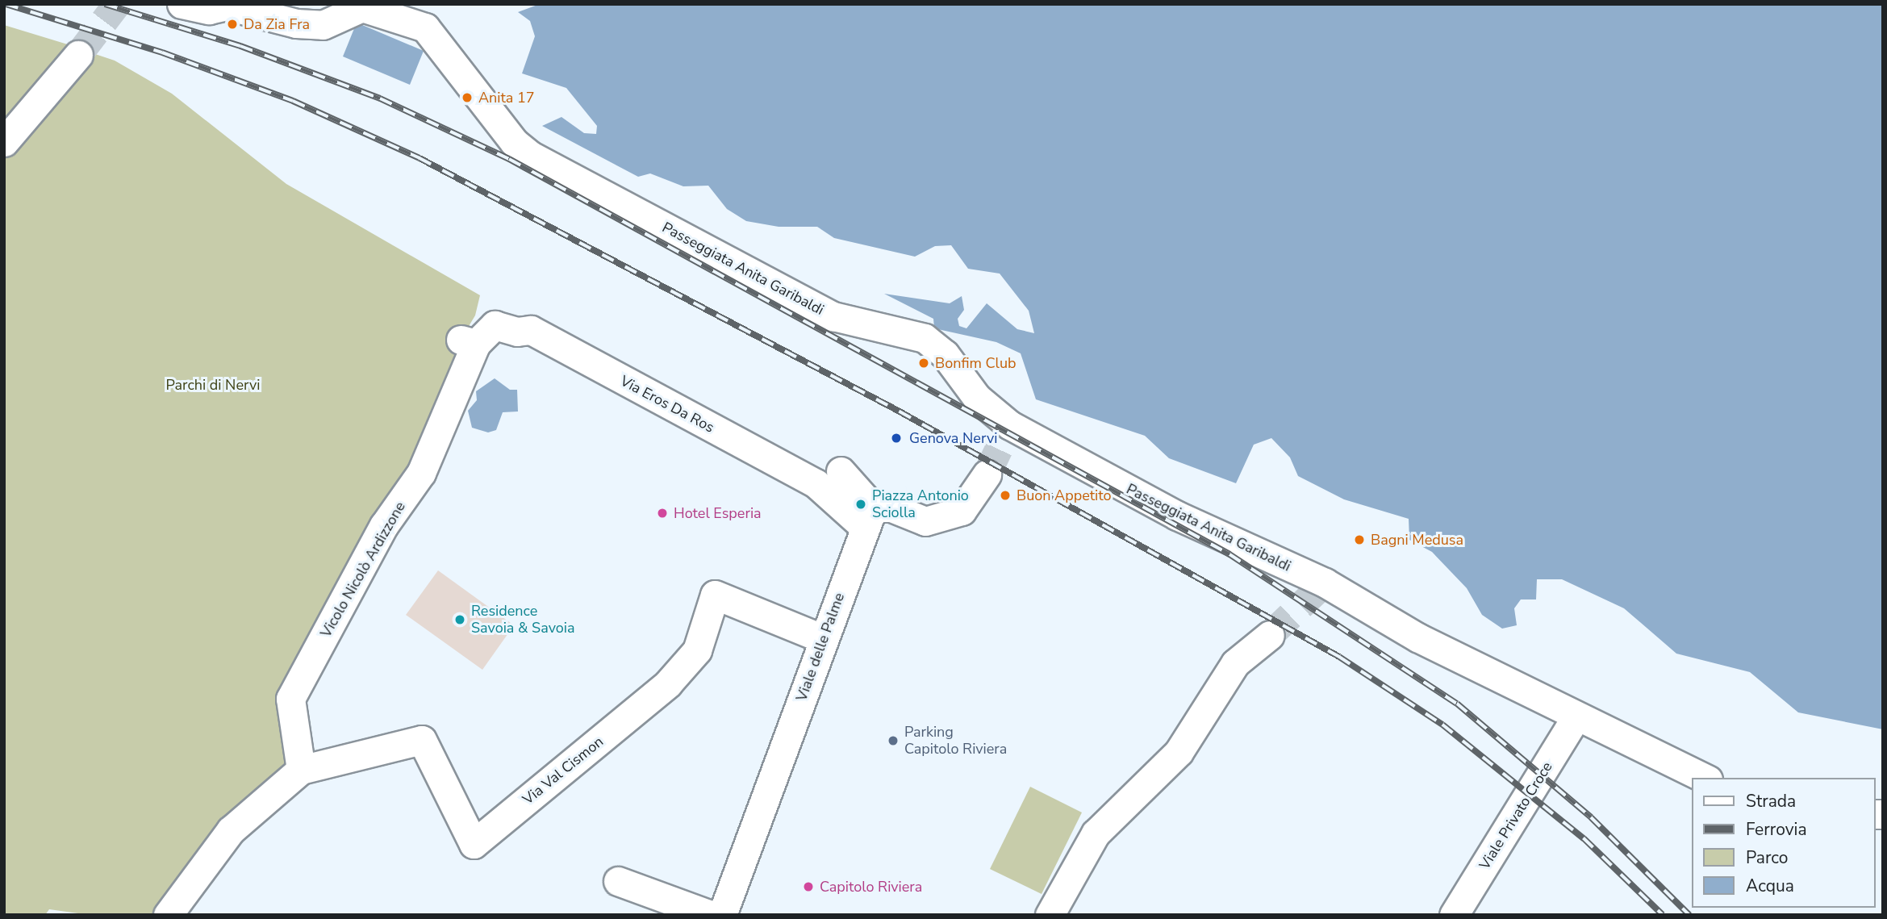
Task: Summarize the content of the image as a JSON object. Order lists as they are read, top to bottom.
{
  "streets": {
    "street": [
      "Passeggiata Anita Garibaldi",
      "Via Eros Da Ros",
      "Vicolo Nicolò Ardizzone",
      "Viale delle Palme",
      "Via Val Cismon",
      "Viale Privato Croce"
    ]
  },
  "crossings": [
    ["Passeggiata Anita Garibaldi", "Viale Privato Croce"],
    ["Via Eros Da Ros", "Vicolo Nicolò Ardizzone"],
    ["Via Eros Da Ros", "Viale delle Palme"],
    ["Vicolo Nicolò Ardizzone", "Via Val Cismon"],
    ["Viale delle Palme", "Via Val Cismon"]
  ],
  "parks": ["Parchi di Nervi"],
  "places": [
    "Da Zia Fra",
    "Anita 17",
    "Bonfim Club",
    "Genova Nervi",
    "Buon Appetito",
    "Piazza Antonio Sciolla",
    "Hotel Esperia",
    "Bagni Medusa",
    "Residence Savoia & Savoia",
    "Parking Capitolo Riviera",
    "Capitolo Riviera"
  ],
  "legend": [
    "Strada",
    "Ferrovia",
    "Parco",
    "Acqua"
  ]
}
